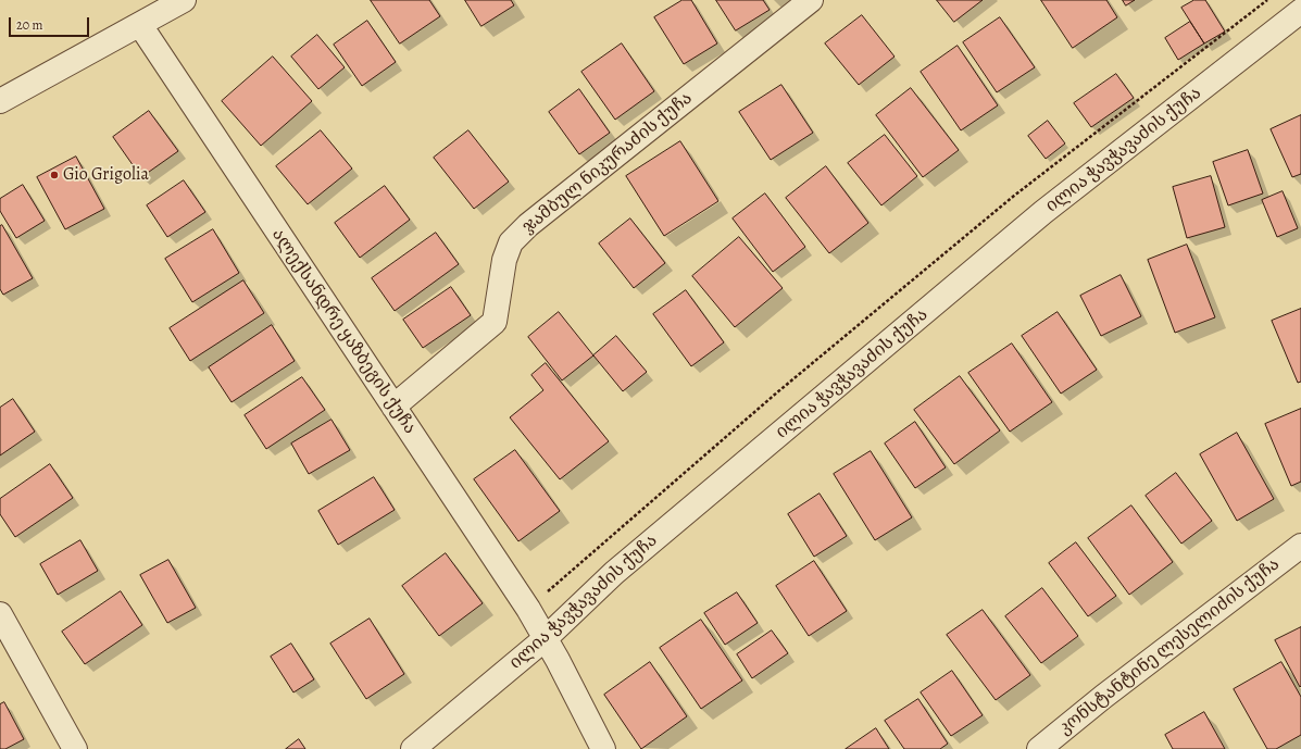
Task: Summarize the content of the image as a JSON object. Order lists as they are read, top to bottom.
{
  "streets": {
    "street": [
      "ილია ჭავჭავაძის ქუჩა",
      "ჯამბულ ნიკურაძის ქუჩა",
      "ალექსანდრე ყაზბეგის ქუჩა",
      "კონსტანტინე ლესელიძის ქუჩა"
    ]
  },
  "crossings": [
    ["ილია ჭავჭავაძის ქუჩა", "ალექსანდრე ყაზბეგის ქუჩა"],
    ["ჯამბულ ნიკურაძის ქუჩა", "ალექსანდრე ყაზბეგის ქუჩა"]
  ],
  "places": ["Gio Grigolia"],
  "scale_bar": "20 m"
}
